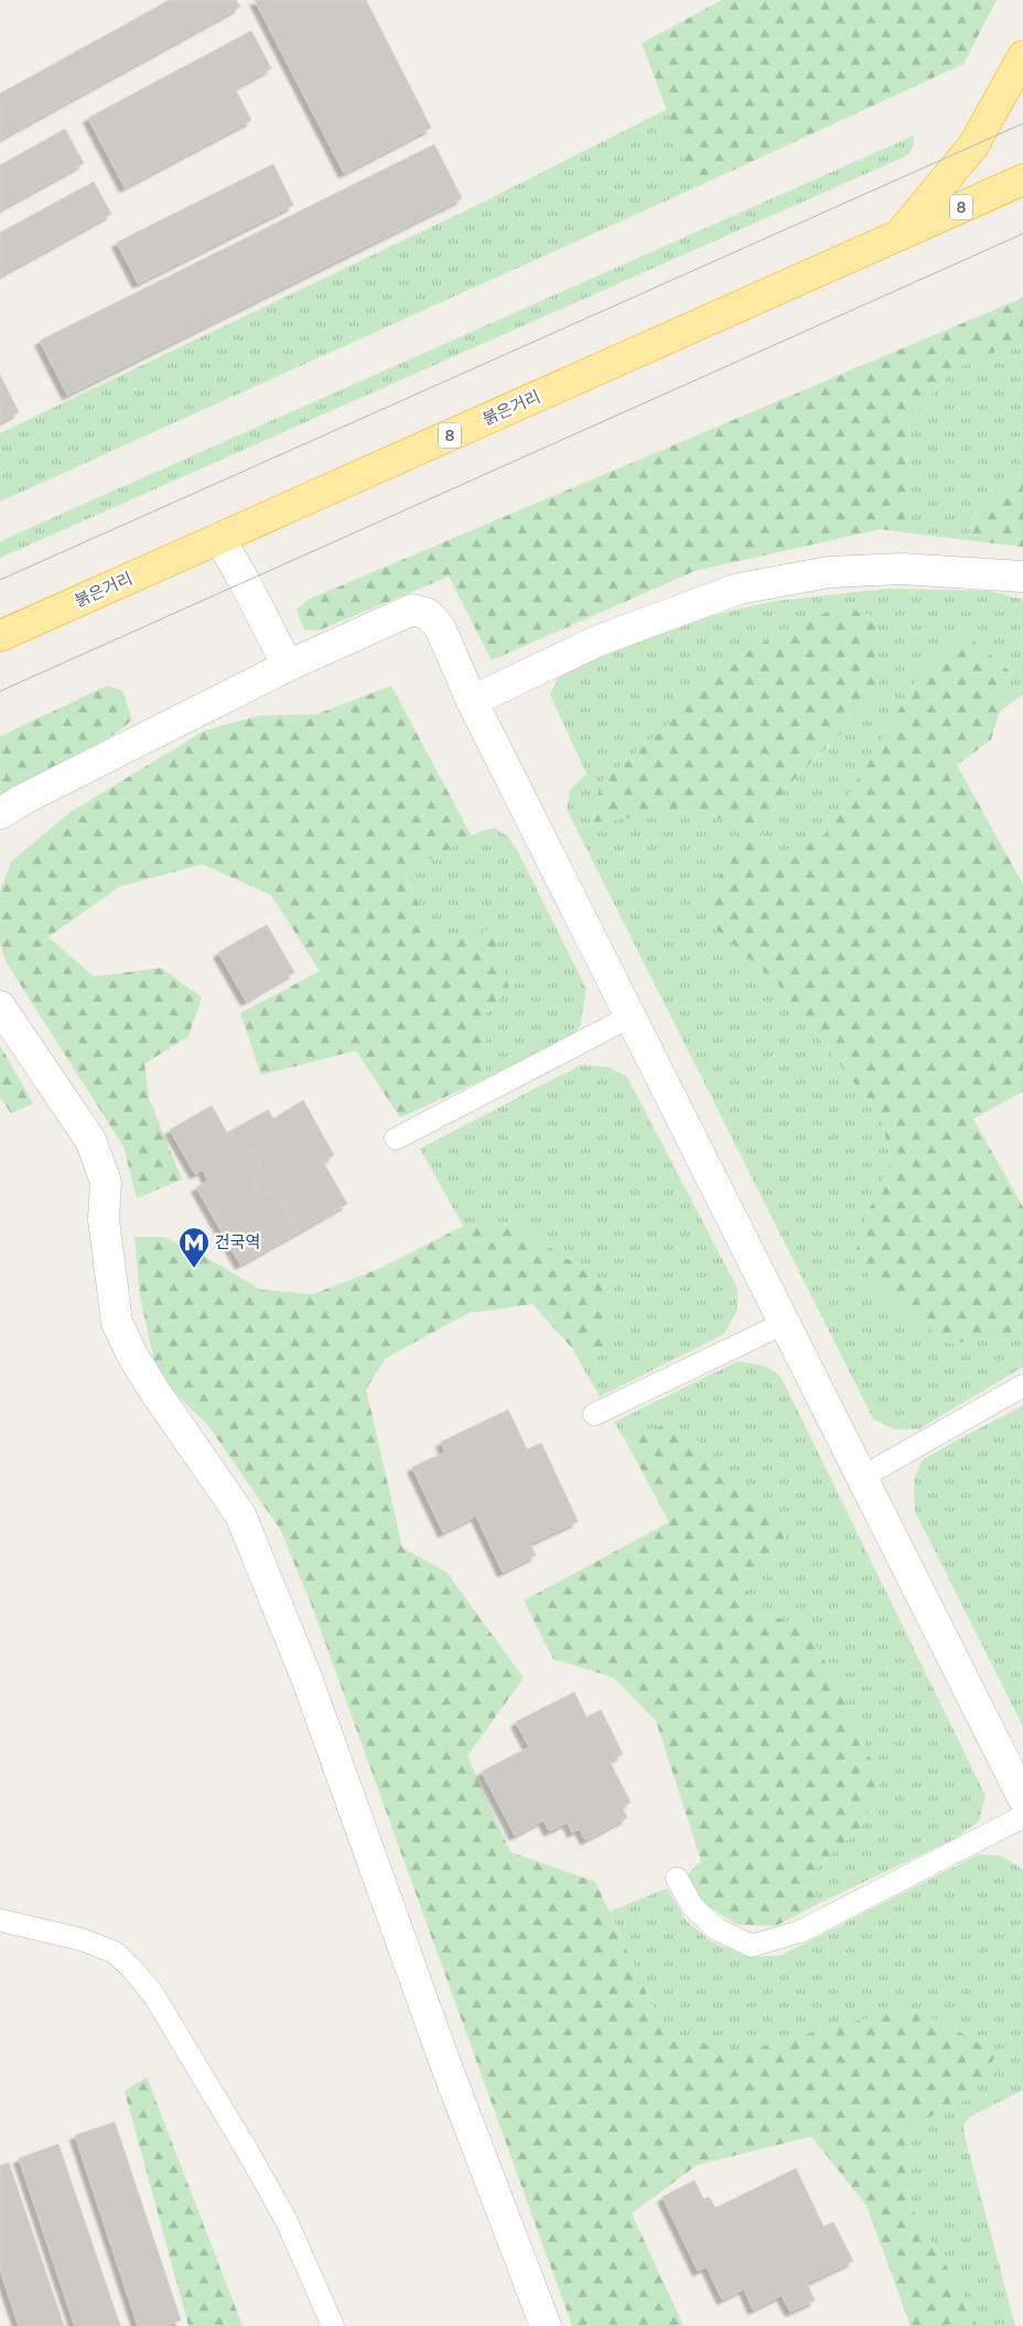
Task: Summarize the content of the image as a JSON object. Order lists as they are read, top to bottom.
{
  "streets": {
    "highway": ["8", "붉은거리"]
  },
  "places": {
    "metro station": ["건국역"]
  }
}
